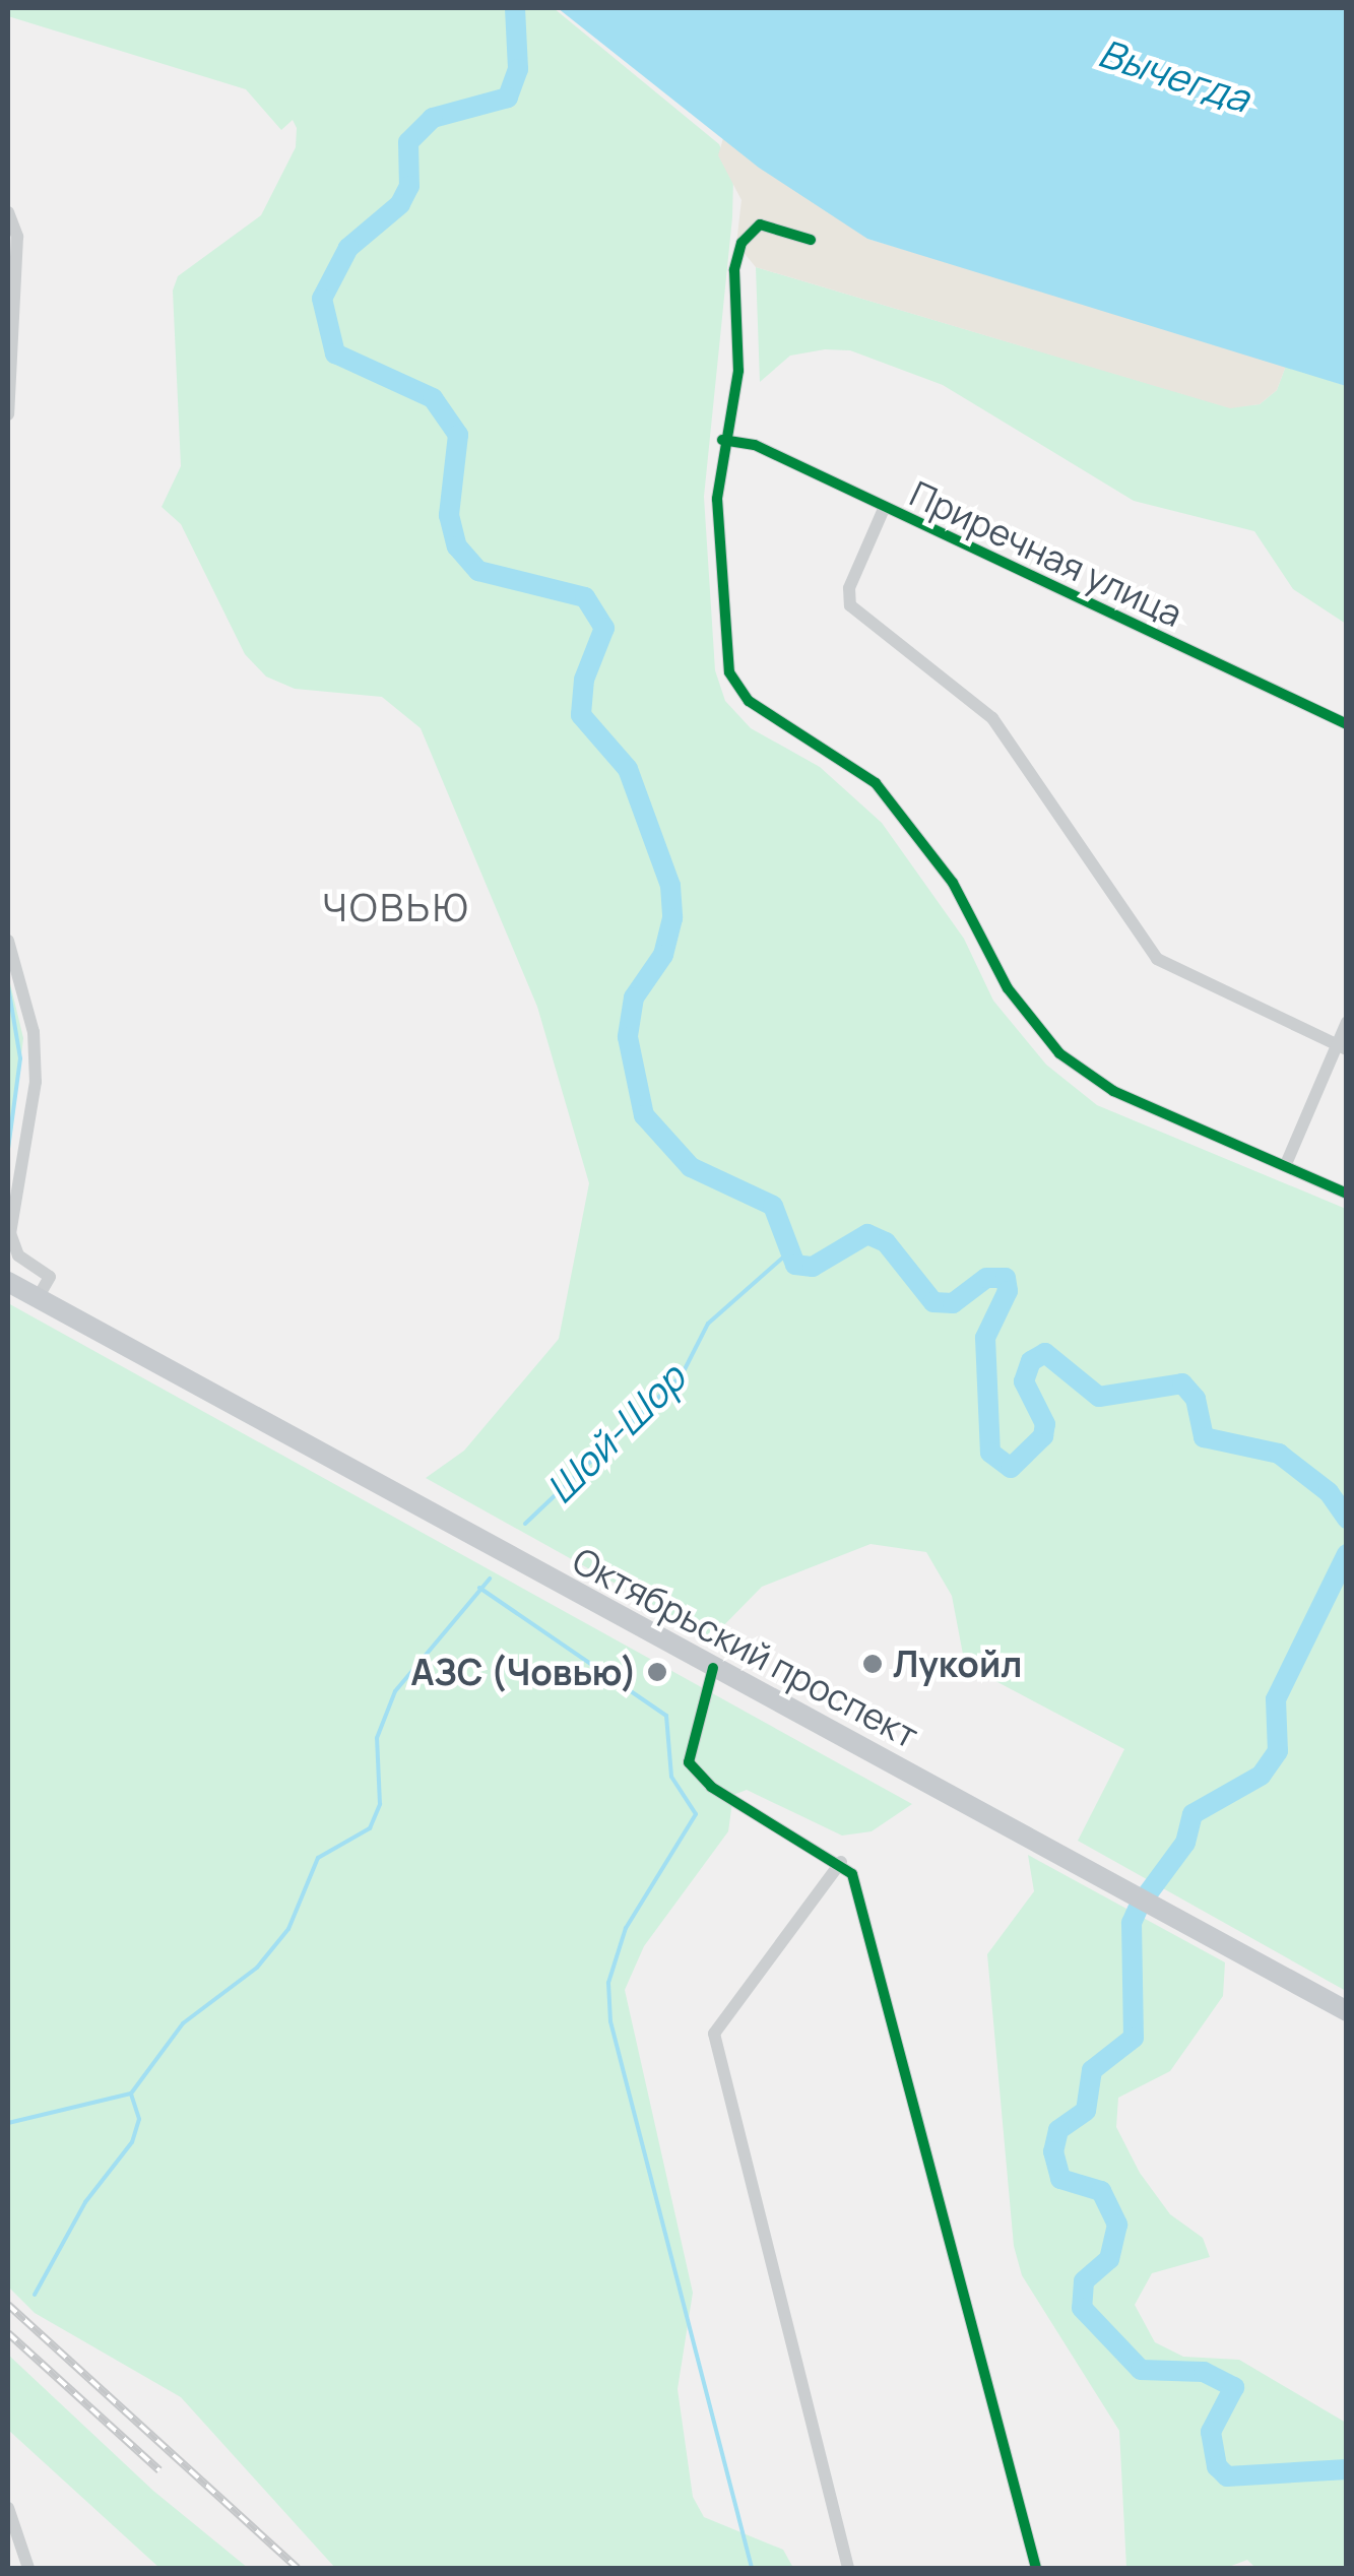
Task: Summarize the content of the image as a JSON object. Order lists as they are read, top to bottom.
{
  "streets": {
    "main road": ["Октябрьский проспект"],
    "street": ["Приречная улица"]
  },
  "districts": ["ЧОВЬЮ"],
  "water": ["Вычегда", "Шой-Шор"],
  "places": ["Лукойл", "АЗС (Човью)"]
}
